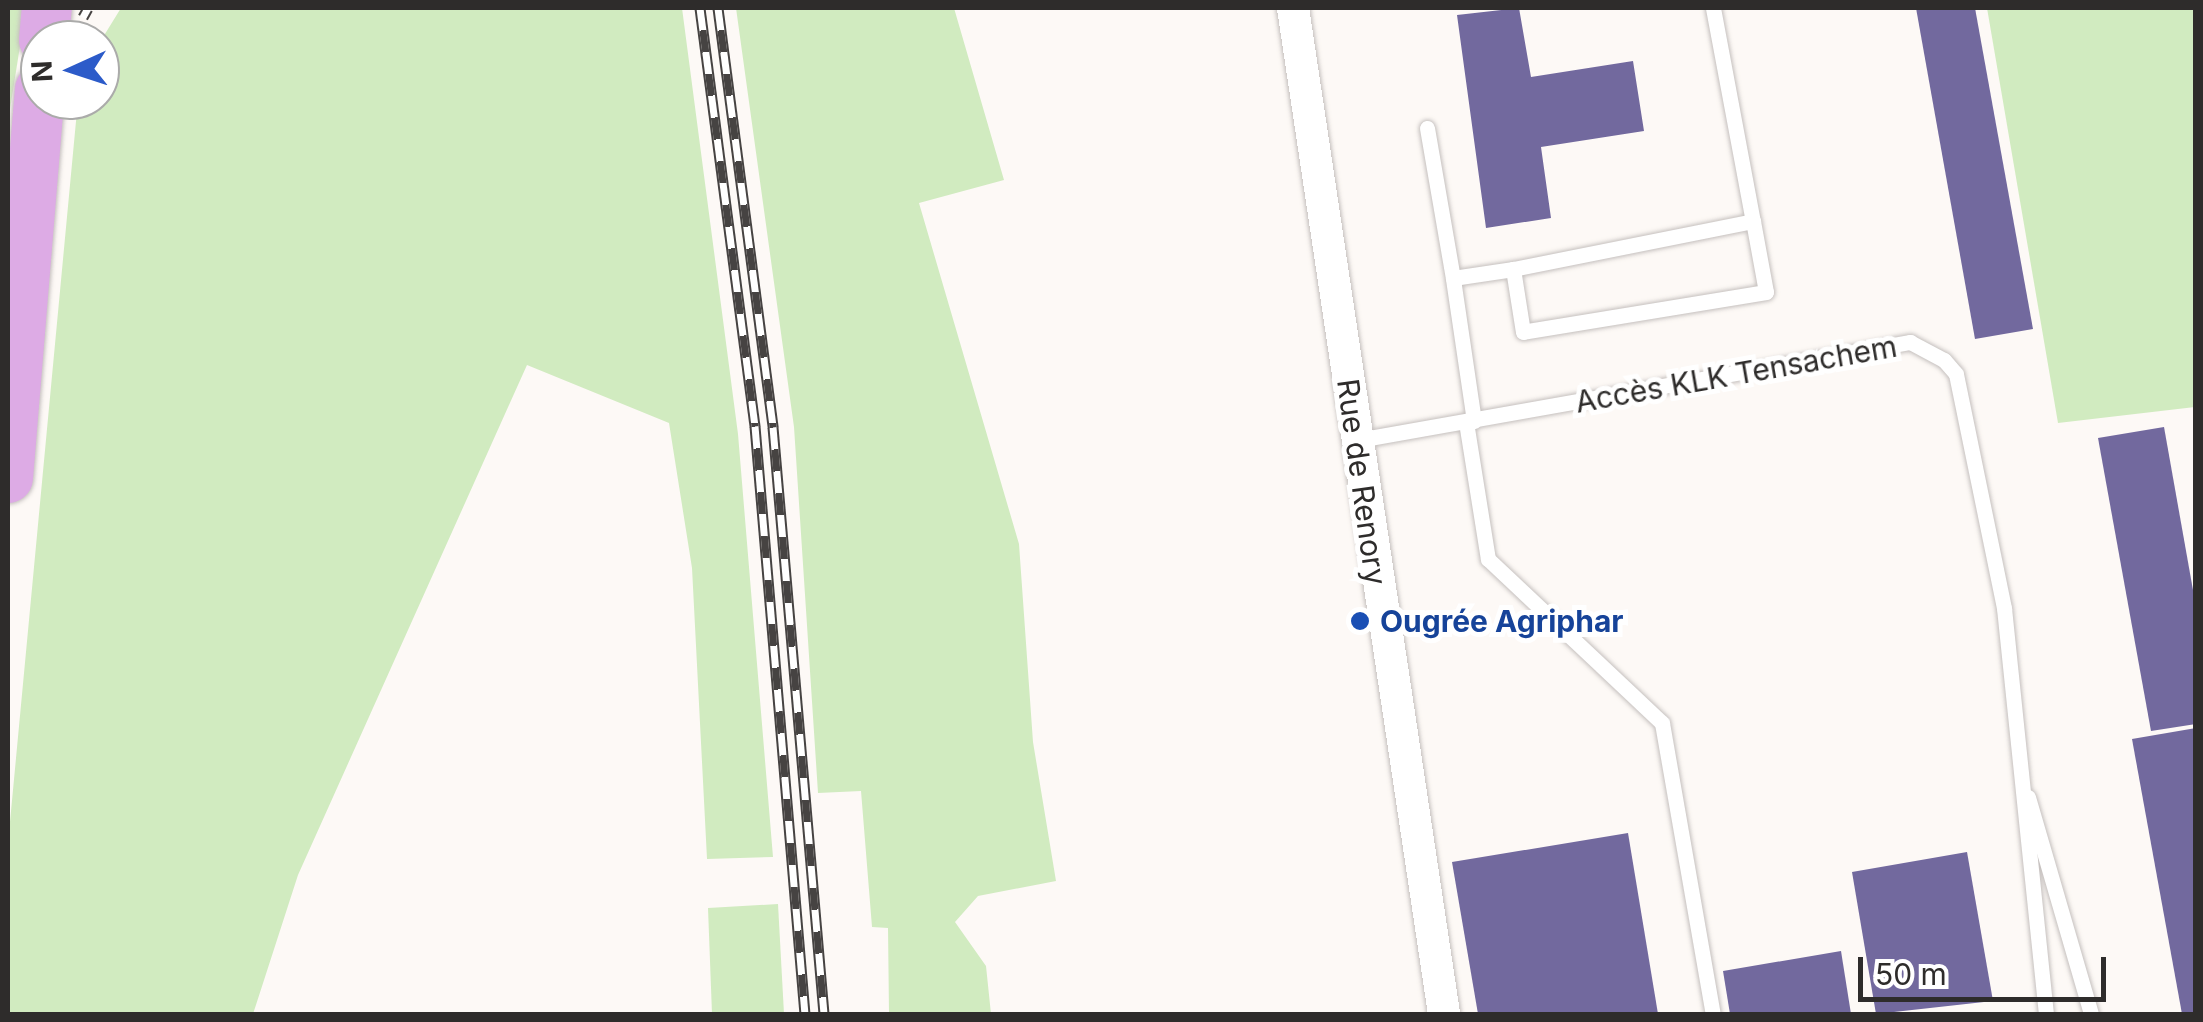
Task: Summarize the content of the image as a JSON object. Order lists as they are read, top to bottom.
{
  "streets": {
    "street": ["Rue de Renory"],
    "lane": ["Accès KLK Tensachem"]
  },
  "crossings": [
    ["Accès KLK Tensachem", "Rue de Renory"]
  ],
  "places": ["Ougrée Agriphar"],
  "scale_bar": "50 m",
  "north": "left"
}
